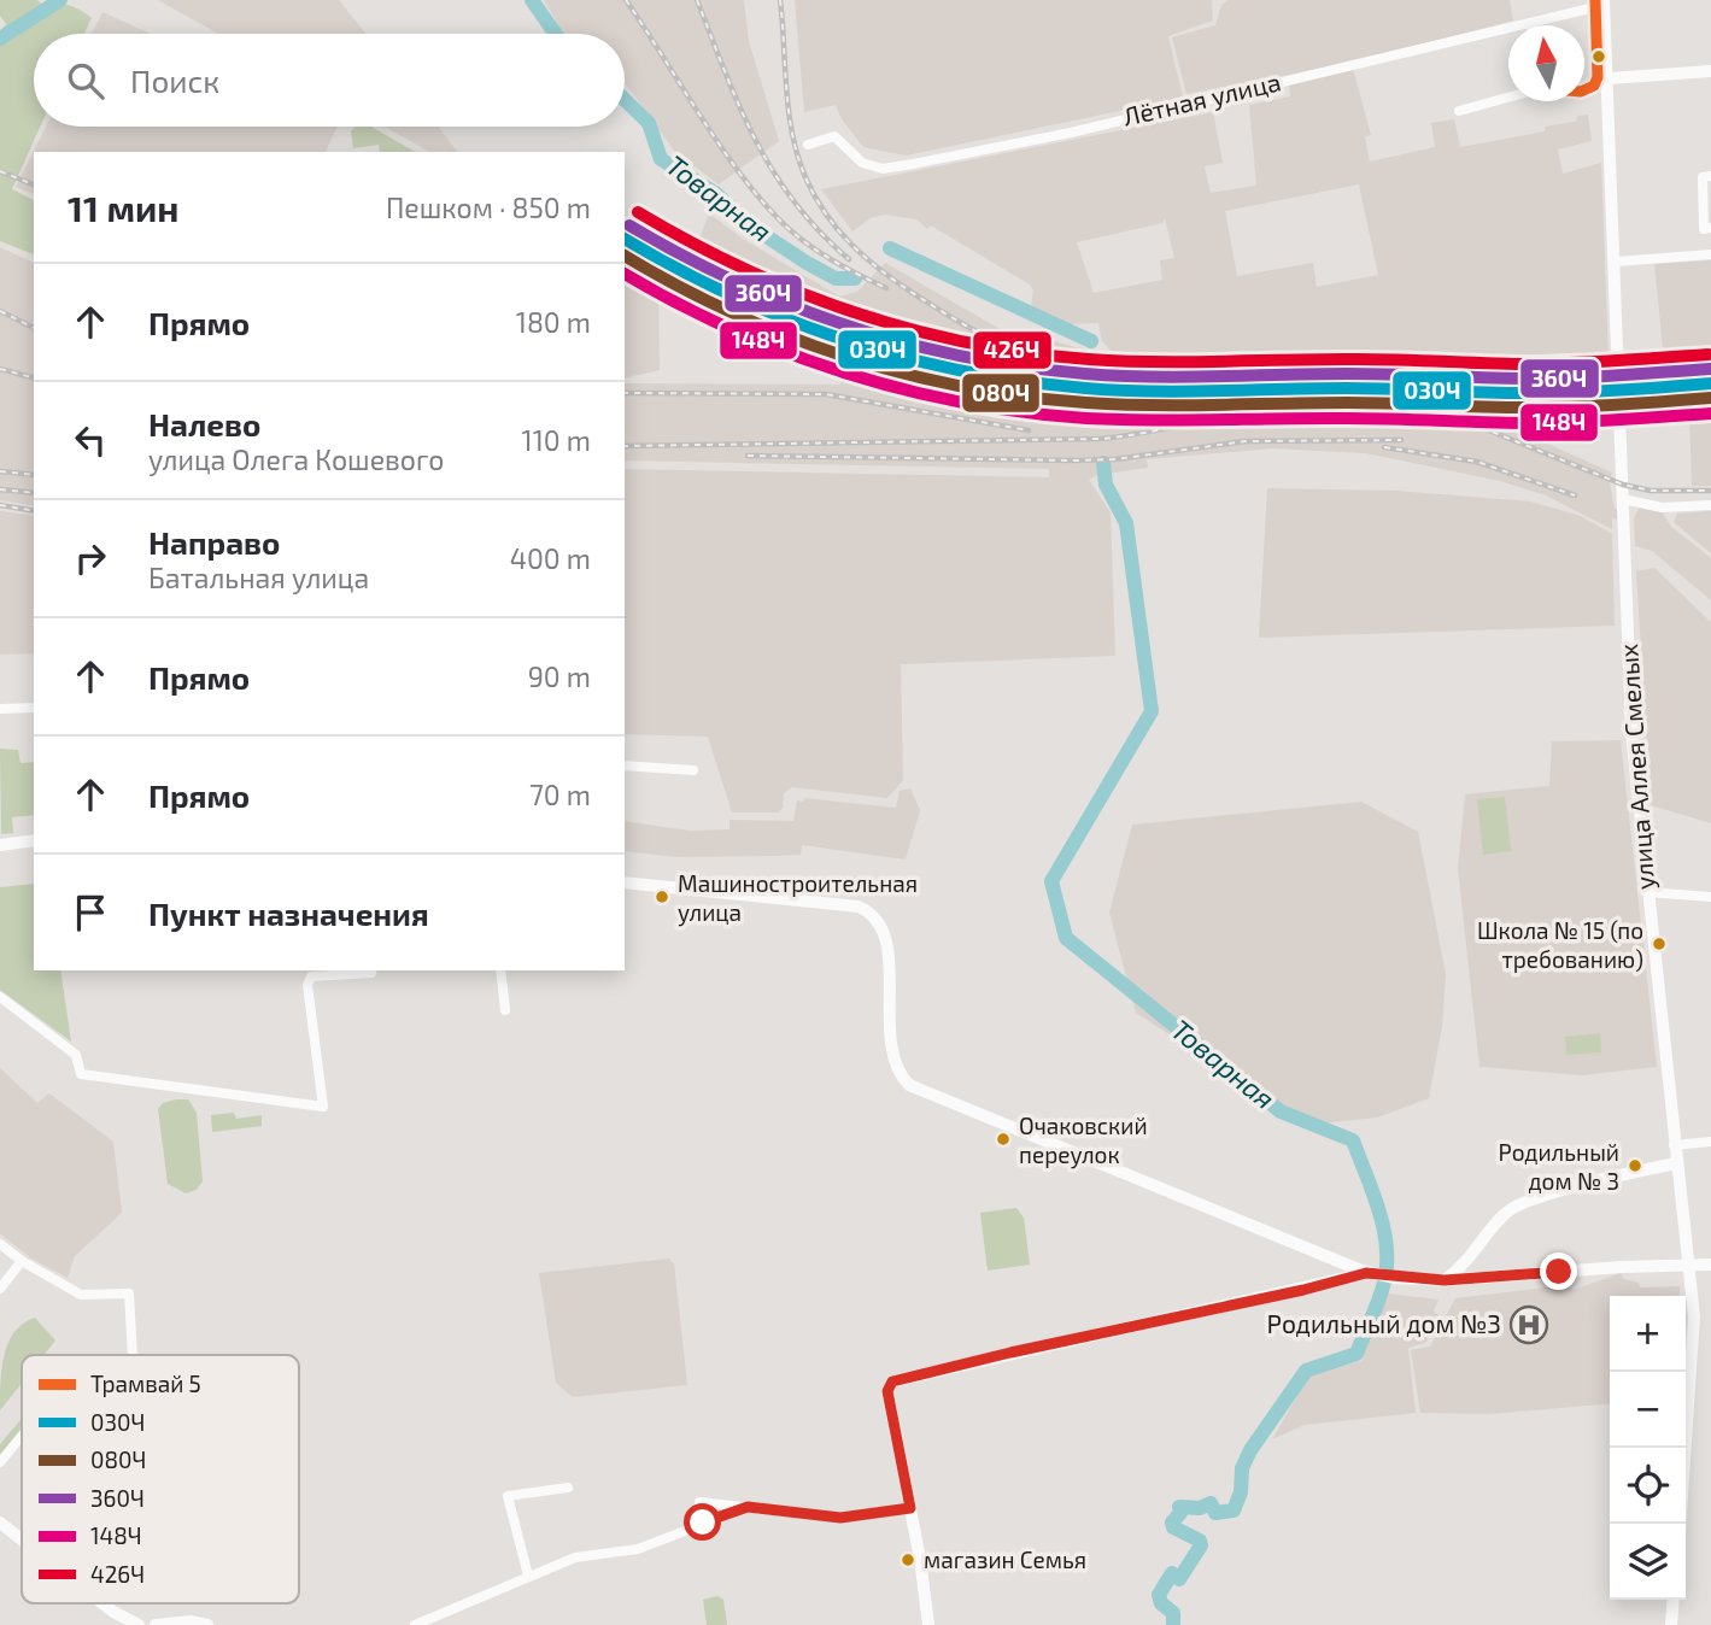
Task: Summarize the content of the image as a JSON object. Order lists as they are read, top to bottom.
{
  "streets": {
    "main road": ["улица Аллея Смелых"],
    "street": ["Лётная улица"]
  },
  "crossings": [
    ["Лётная улица", "улица Аллея Смелых"]
  ],
  "water": ["Товарная"],
  "places": {
    "other": [
      "Машиностроительная улица",
      "Школа № 15 (по требованию)",
      "Очаковский переулок",
      "Родильный дом № 3",
      "магазин Семья"
    ],
    "hospital": ["Родильный дом №3"]
  },
  "lines": [
    "tram line 5",
    "transit line 426Ч",
    "transit line 360Ч",
    "transit line 030Ч",
    "transit line 080Ч",
    "transit line 148Ч"
  ],
  "legend": [
    "Трамвай 5",
    "030Ч",
    "080Ч",
    "360Ч",
    "148Ч",
    "426Ч"
  ],
  "north": "top",
  "page": {
    "search": "Поиск",
    "heading": ["11 мин", "Пешком · 850 m"],
    "list": [
      ["Прямо", "180 m"],
      ["Налево", "улица Олега Кошевого", "110 m"],
      ["Направо", "Батальная улица", "400 m"],
      ["Прямо", "90 m"],
      ["Прямо", "70 m"],
      "Пункт назначения"
    ],
    "map_buttons": ["+", "−"]
  }
}
